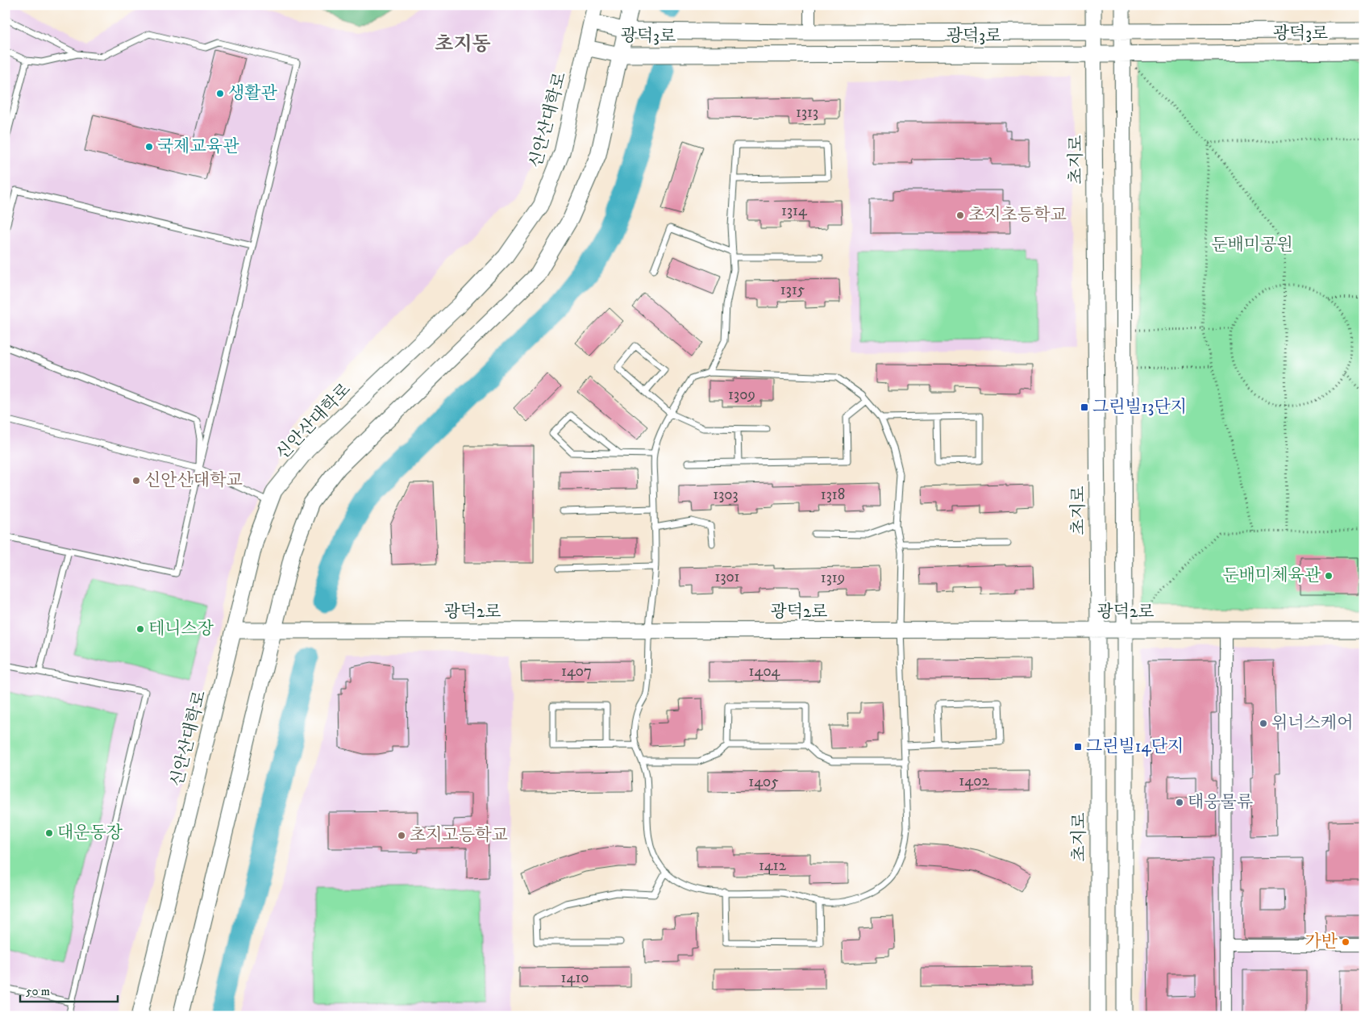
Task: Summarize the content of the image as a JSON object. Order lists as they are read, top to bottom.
{
  "streets": {
    "street": [
      "광덕3로",
      "신안산대학로",
      "초지로",
      "광덕2로"
    ]
  },
  "crossings": [
    ["광덕3로", "신안산대학로"],
    ["광덕3로", "초지로"],
    ["신안산대학로", "광덕2로"],
    ["초지로", "광덕2로"]
  ],
  "districts": ["초지동"],
  "parks": ["둔배미공원"],
  "places": {
    "other": [
      "생활관",
      "국제교육관",
      "초지초등학교",
      "신안산대학교",
      "둔배미체육관",
      "테니스장",
      "위너스케어",
      "태웅물류",
      "대운동장",
      "초지고등학교",
      "가반"
    ],
    "transit": ["그린빌13단지", "그린빌14단지"]
  },
  "house_numbers": [
    "1313",
    "1314",
    "1315",
    "1309",
    "1303",
    "1318",
    "1301",
    "1319",
    "1407",
    "1404",
    "1402",
    "1405",
    "1412",
    "1410"
  ],
  "scale_bar": "50 m"
}
